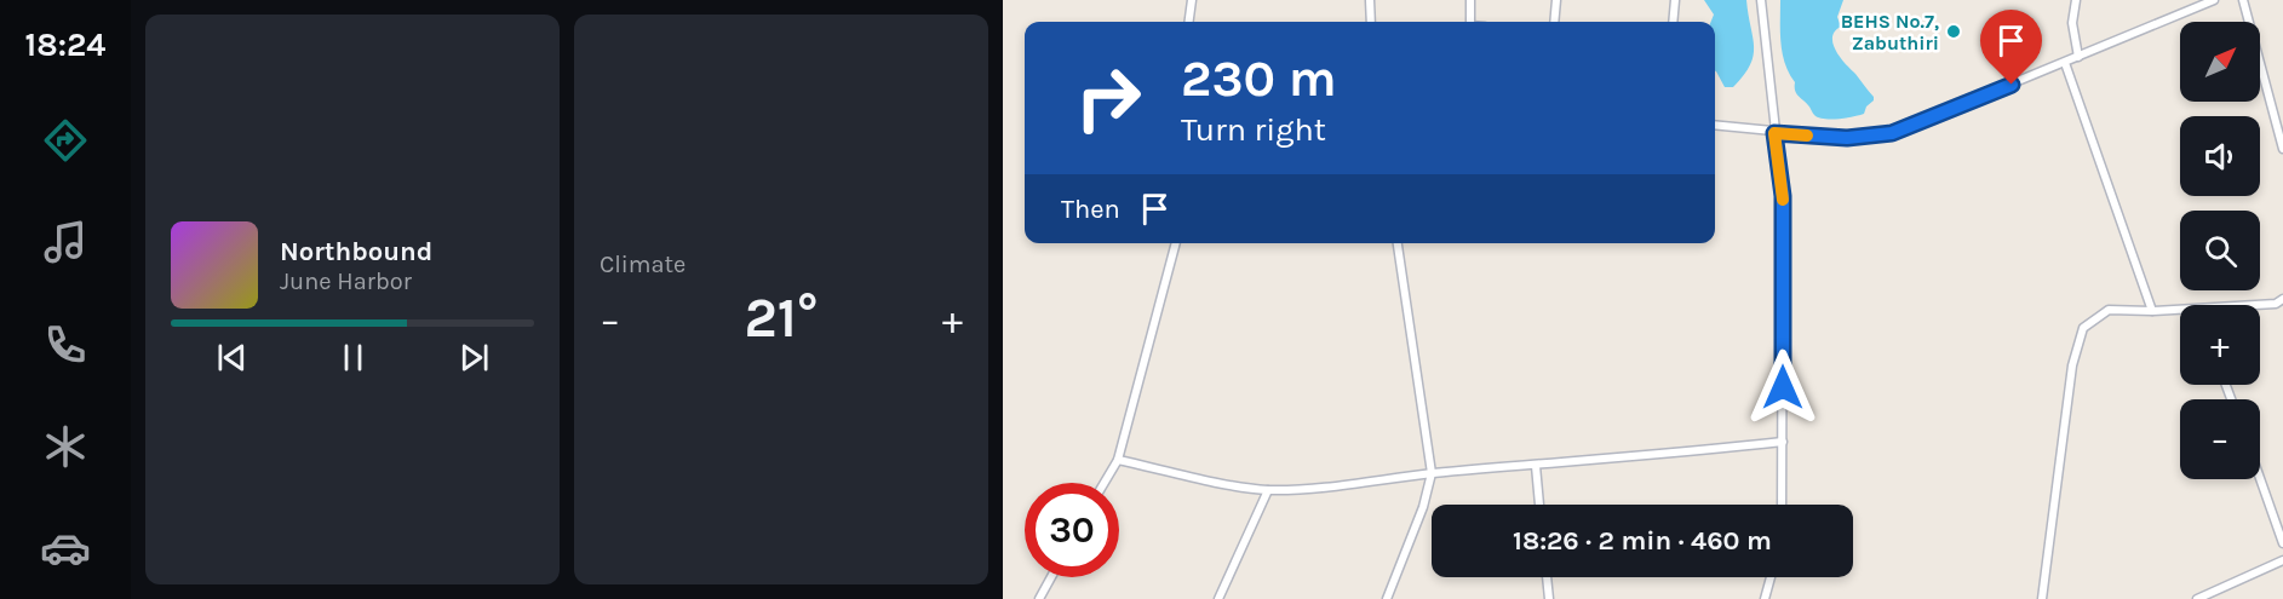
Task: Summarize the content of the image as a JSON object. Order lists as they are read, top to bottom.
{
  "places": ["BEHS No.7, Zabuthiri"],
  "north": "top right",
  "page": {
    "tabs": "18:24",
    "tile": "Climate",
    "map_buttons": ["+", "−"],
    "turn": ["230 m", "Turn right"],
    "then": "Then",
    "song": ["Northbound", "June Harbor"],
    "heat": ["−", "21°", "+"],
    "limit": "30",
    "trip": "18:26 · 2 min · 460 m"
  }
}
